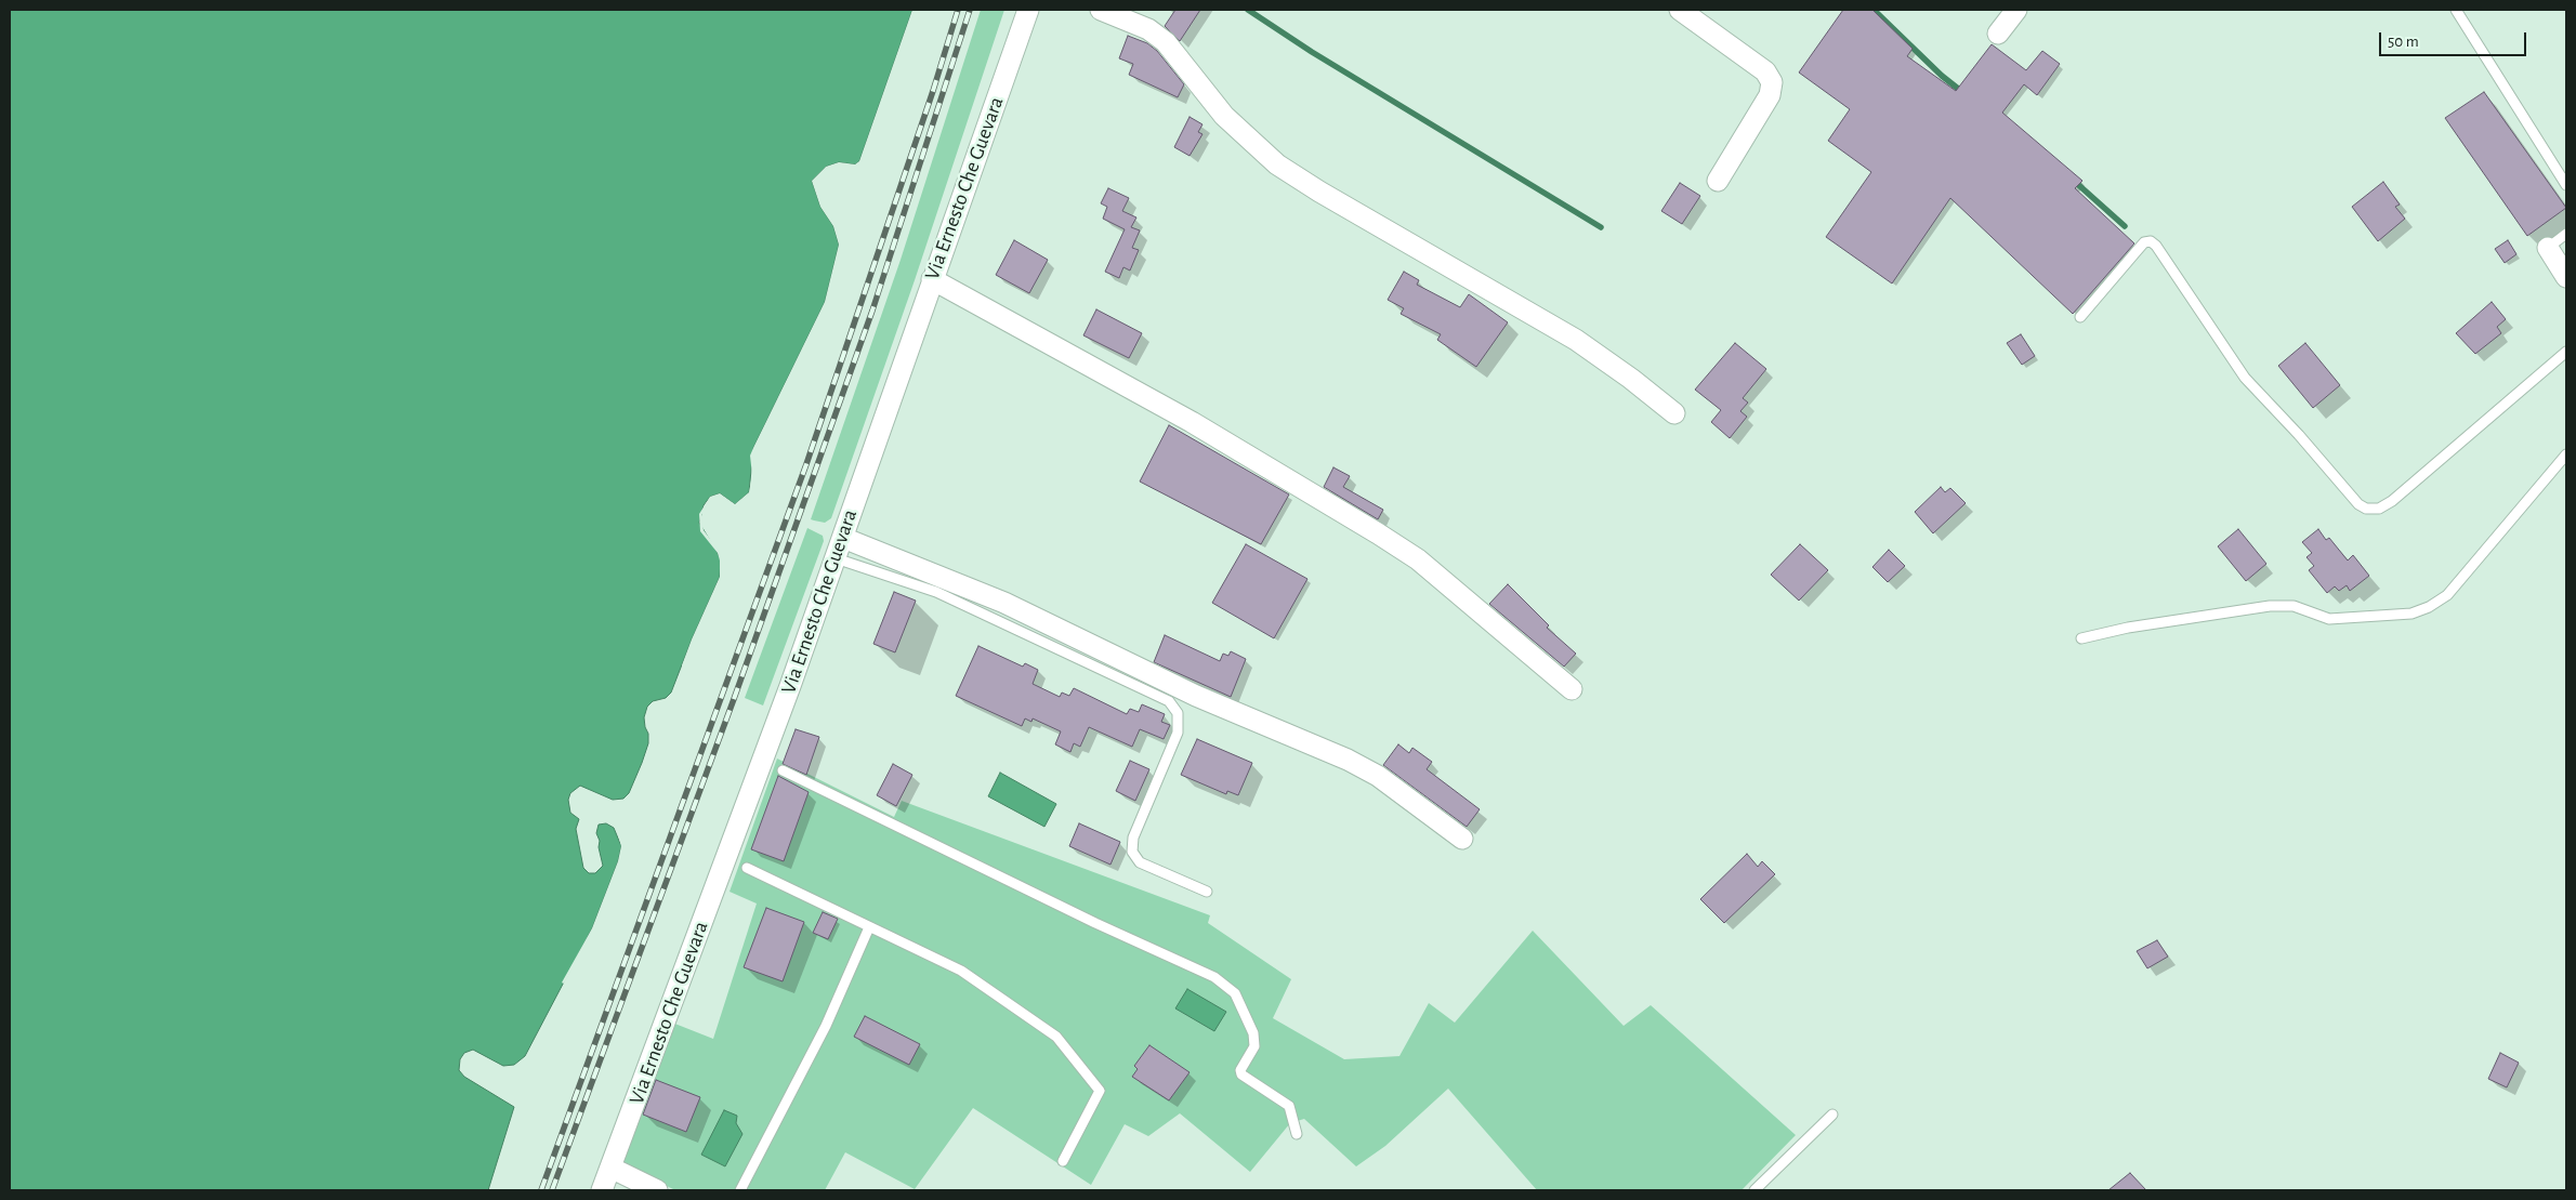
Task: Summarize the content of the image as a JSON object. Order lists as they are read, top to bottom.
{
  "streets": {
    "street": ["Via Ernesto Che Guevara"]
  },
  "scale_bar": "50 m"
}
